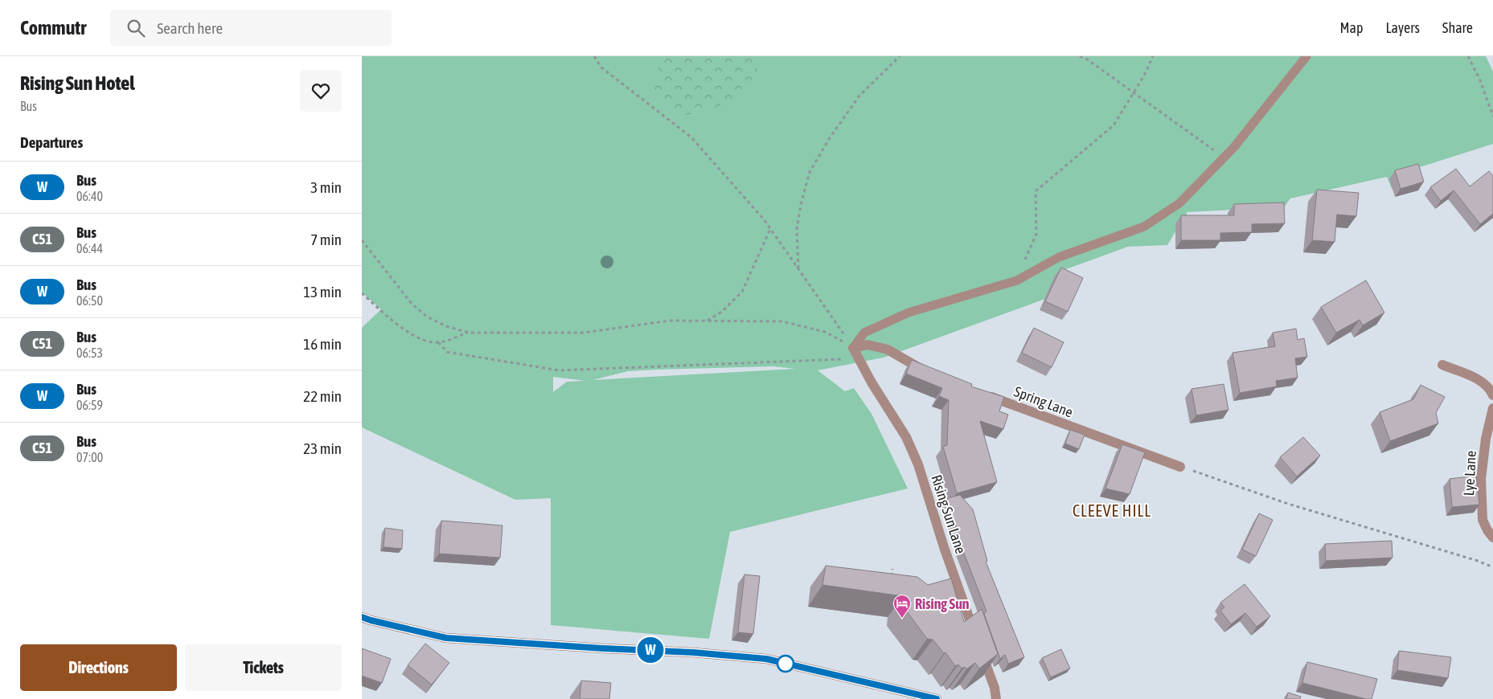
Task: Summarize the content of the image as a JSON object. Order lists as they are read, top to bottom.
{
  "streets": {
    "street": ["Spring Lane", "Lye Lane", "Rising Sun Lane"]
  },
  "districts": ["CLEEVE HILL"],
  "places": {
    "hotel": ["Rising Sun"]
  },
  "lines": ["bus line W"],
  "page": {
    "header": "Commutr",
    "search": "Search here",
    "nav": ["Map", "Layers", "Share"],
    "heading": [
      ["Rising Sun Hotel", "Bus"],
      "Departures"
    ],
    "on_map": "W",
    "list": [
      {
        "mark": "W",
        "name": "Bus",
        "note": "06:40",
        "value": "3 min"
      },
      {
        "mark": "C51",
        "name": "Bus",
        "note": "06:44",
        "value": "7 min"
      },
      {
        "mark": "W",
        "name": "Bus",
        "note": "06:50",
        "value": "13 min"
      },
      {
        "mark": "C51",
        "name": "Bus",
        "note": "06:53",
        "value": "16 min"
      },
      {
        "mark": "W",
        "name": "Bus",
        "note": "06:59",
        "value": "22 min"
      },
      {
        "mark": "C51",
        "name": "Bus",
        "note": "07:00",
        "value": "23 min"
      }
    ],
    "buttons": ["Directions", "Tickets"]
  }
}
